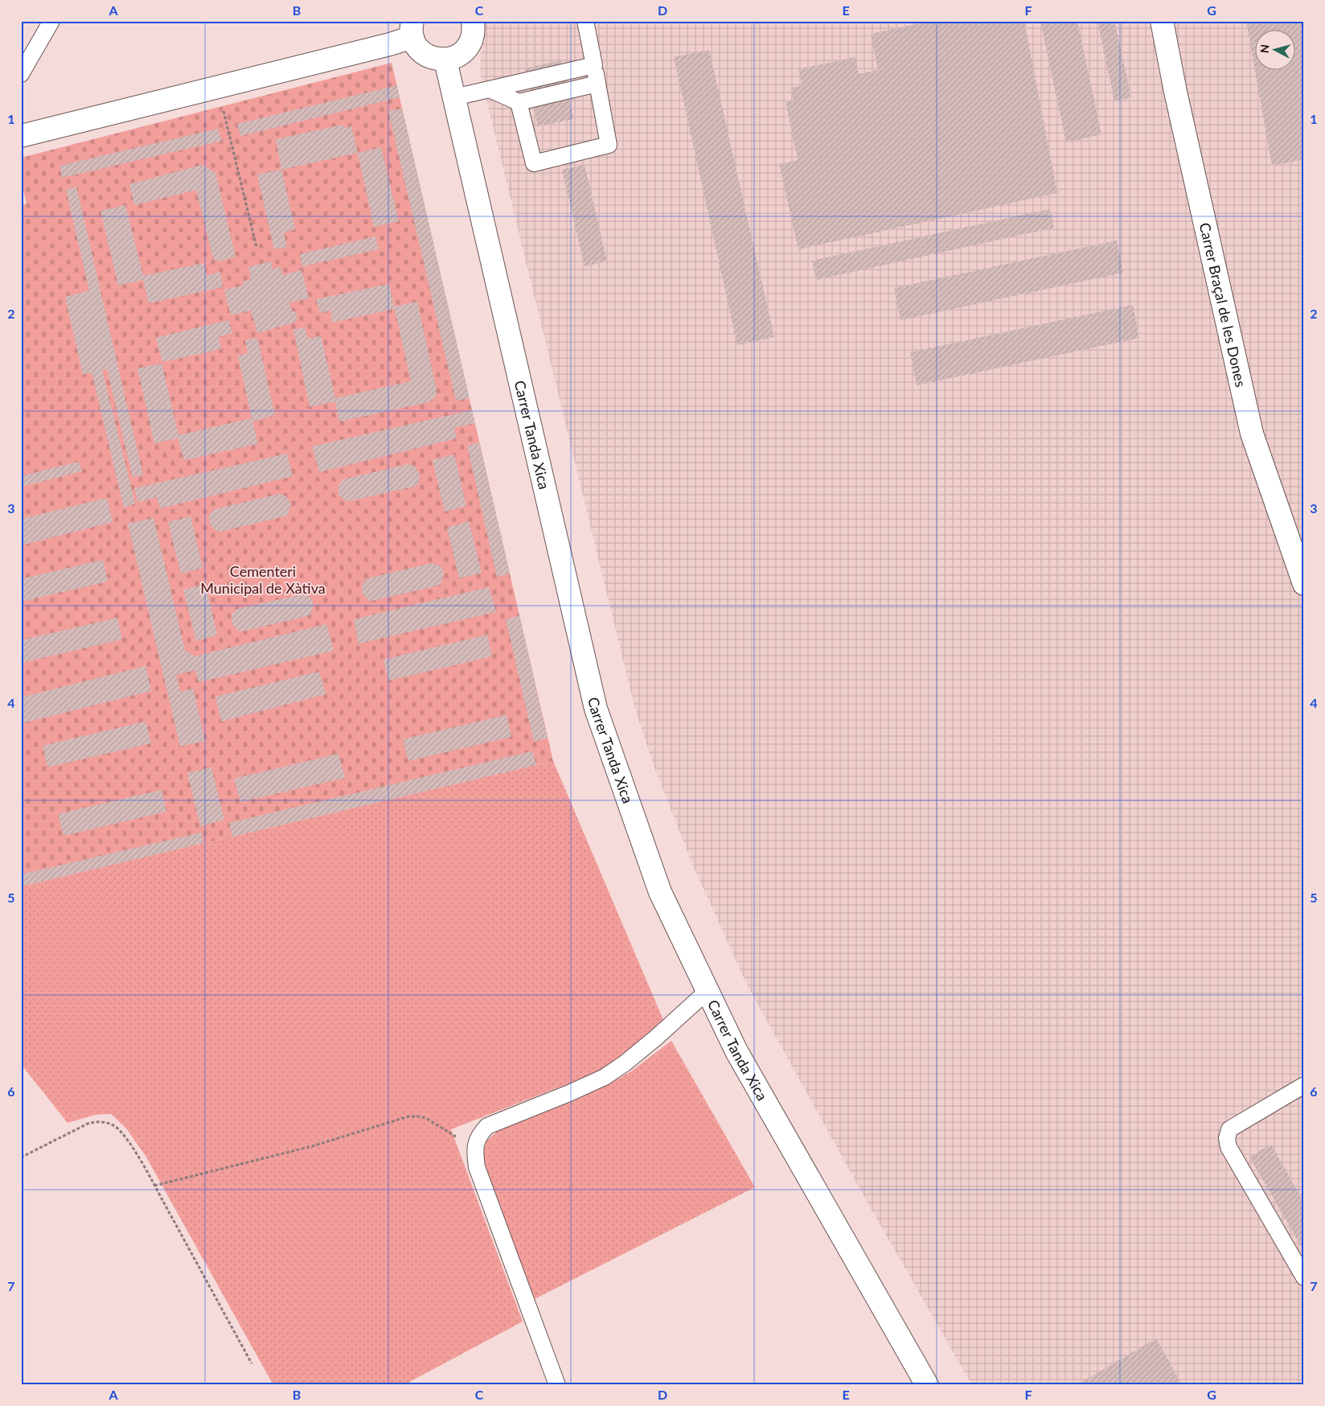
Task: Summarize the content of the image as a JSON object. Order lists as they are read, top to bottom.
{
  "streets": {
    "street": ["Carrer Braçal de les Dones", "Carrer Tanda Xica"]
  },
  "parks": ["Cementeri Municipal de Xàtiva"],
  "north": "left",
  "grid": {
    "columns": [
      "A",
      "B",
      "C",
      "D",
      "E",
      "F",
      "G"
    ],
    "rows": [
      "1",
      "2",
      "3",
      "4",
      "5",
      "6",
      "7"
    ]
  }
}
